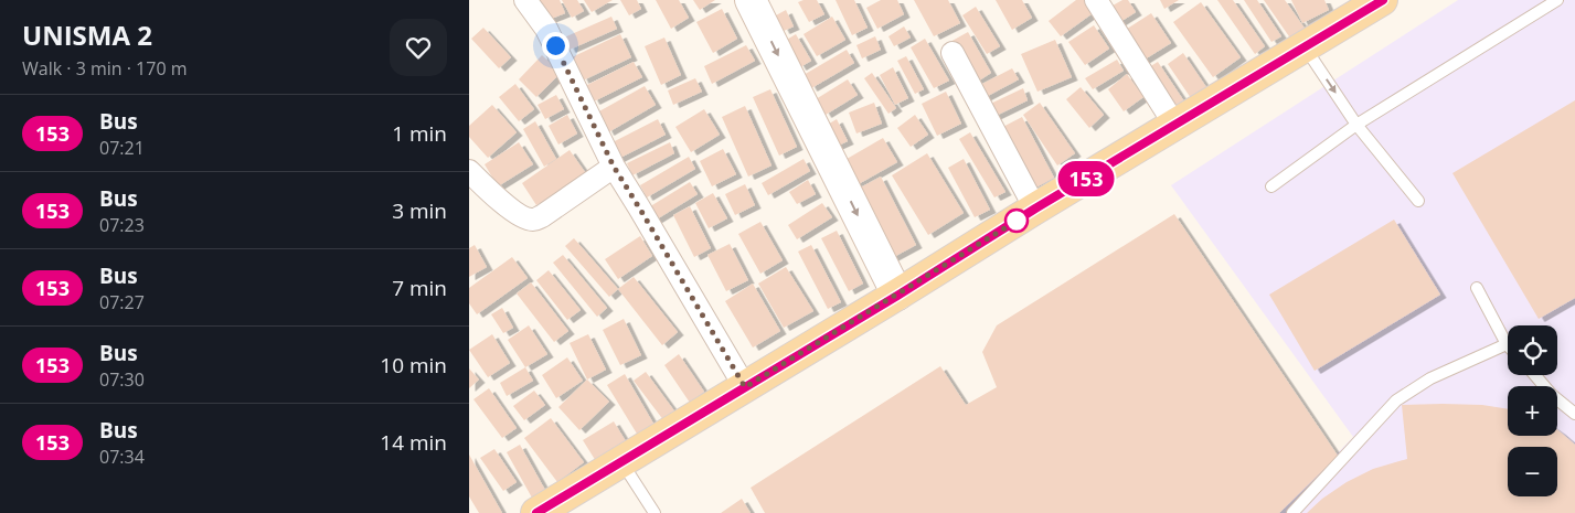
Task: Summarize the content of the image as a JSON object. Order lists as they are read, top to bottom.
{
  "lines": ["bus line 153"],
  "page": {
    "heading": ["UNISMA 2", "Walk · 3 min · 170 m"],
    "on_map": "153",
    "list": [
      {
        "mark": "153",
        "name": "Bus",
        "note": "07:21",
        "value": "1 min"
      },
      {
        "mark": "153",
        "name": "Bus",
        "note": "07:23",
        "value": "3 min"
      },
      {
        "mark": "153",
        "name": "Bus",
        "note": "07:27",
        "value": "7 min"
      },
      {
        "mark": "153",
        "name": "Bus",
        "note": "07:30",
        "value": "10 min"
      },
      {
        "mark": "153",
        "name": "Bus",
        "note": "07:34",
        "value": "14 min"
      }
    ],
    "map_buttons": ["+", "−"]
  }
}
